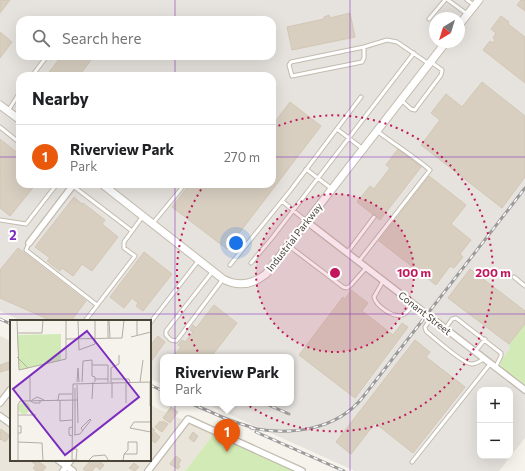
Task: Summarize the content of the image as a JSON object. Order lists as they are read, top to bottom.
{
  "streets": {
    "street": ["Industrial Parkway", "Conant Street"]
  },
  "crossings": [
    ["Industrial Parkway", "Conant Street"]
  ],
  "north": "bottom left",
  "page": {
    "search": "Search here",
    "heading": "Nearby",
    "list": [
      {
        "mark": "1",
        "name": "Riverview Park",
        "note": "Park",
        "value": "270 m"
      }
    ],
    "popup": ["Riverview Park", "Park"],
    "map_buttons": ["+", "−"],
    "pins": "1"
  },
  "grid": {
    "rows": ["2"]
  },
  "rings": ["100 m", "200 m"]
}
